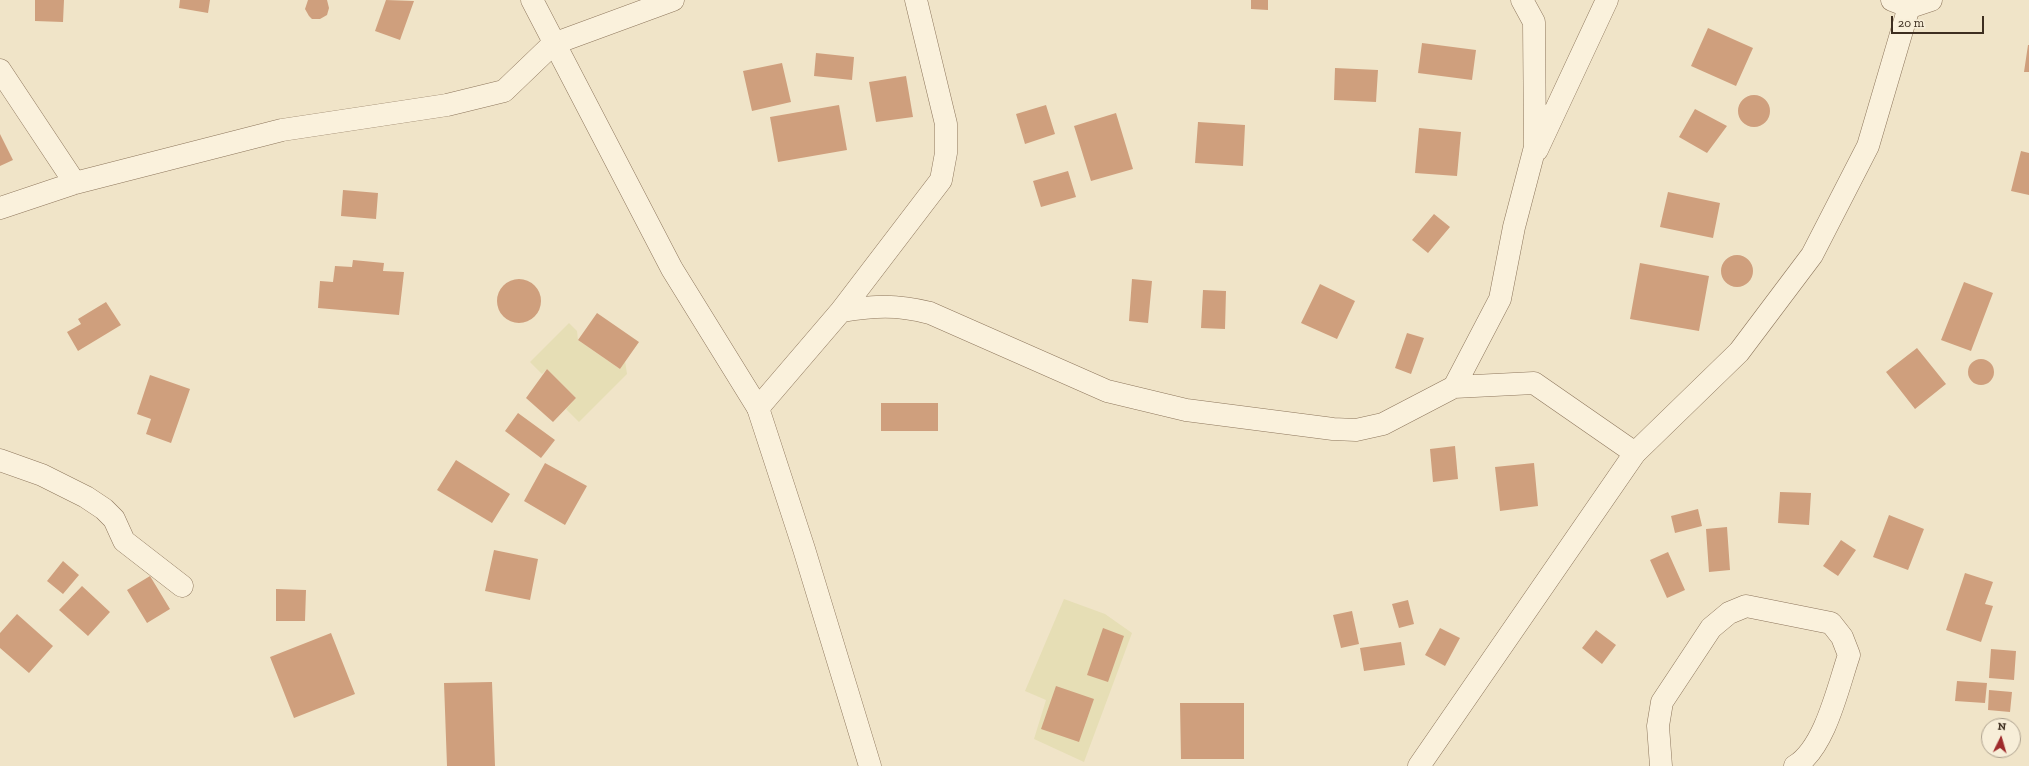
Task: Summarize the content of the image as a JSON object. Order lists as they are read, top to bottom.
{
  "scale_bar": "20 m",
  "north": "top"
}
